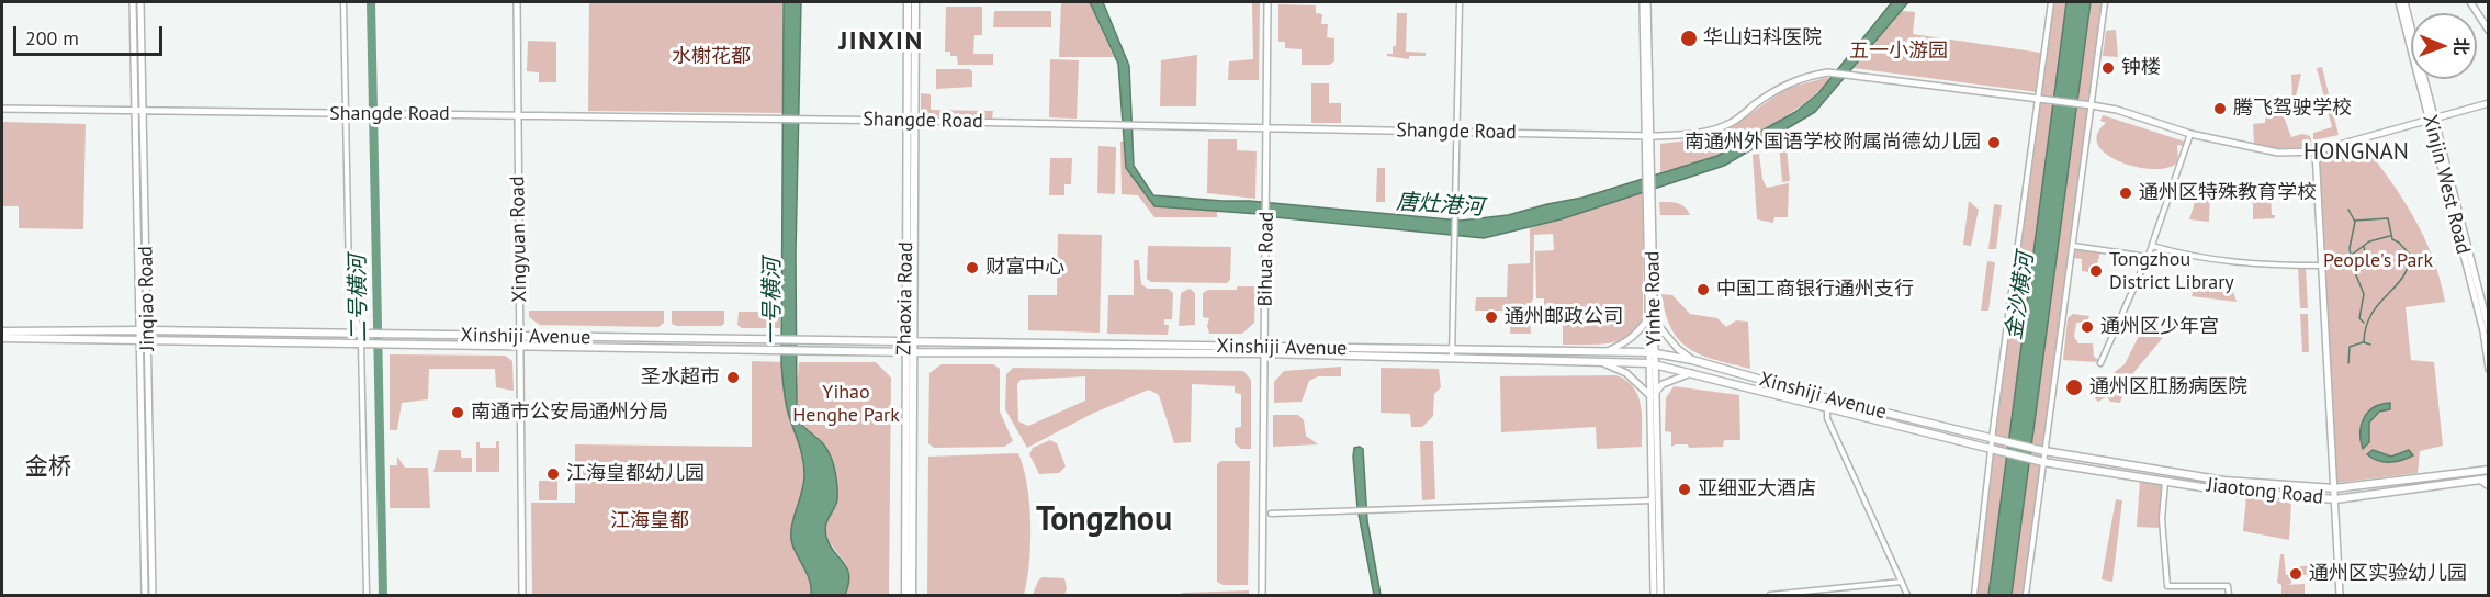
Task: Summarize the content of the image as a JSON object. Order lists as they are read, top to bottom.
{
  "streets": {
    "main road": ["Zhaoxia Road", "Xinshiji Avenue", "Jiaotong Road"],
    "street": [
      "Shangde Road",
      "Xinjin West Road",
      "Xingyuan Road",
      "Bihua Road",
      "Jinqiao Road",
      "Yinhe Road"
    ]
  },
  "crossings": [
    ["Shangde Road", "Xingyuan Road"],
    ["Shangde Road", "Bihua Road"],
    ["Shangde Road", "Jinqiao Road"],
    ["Shangde Road", "Zhaoxia Road"],
    ["Shangde Road", "Yinhe Road"],
    ["Xingyuan Road", "Xinshiji Avenue"],
    ["Bihua Road", "Xinshiji Avenue"],
    ["Jinqiao Road", "Xinshiji Avenue"],
    ["Zhaoxia Road", "Xinshiji Avenue"],
    ["Yinhe Road", "Xinshiji Avenue"],
    ["Xinshiji Avenue", "Jiaotong Road"]
  ],
  "districts": [
    "JINXIN",
    "HONGNAN",
    "金桥",
    "Tongzhou"
  ],
  "water": [
    "唐灶港河",
    "金沙横河",
    "二号横河",
    "一号横河"
  ],
  "parks": [
    "五一小游园",
    "水榭花都",
    "People's Park",
    "Yihao Henghe Park",
    "江海皇都"
  ],
  "places": [
    "华山妇科医院",
    "钟楼",
    "腾飞驾驶学校",
    "南通州外国语学校附属尚德幼儿园",
    "通州区特殊教育学校",
    "财富中心",
    "Tongzhou District Library",
    "中国工商银行通州支行",
    "通州邮政公司",
    "通州区少年宫",
    "圣水超市",
    "通州区肛肠病医院",
    "南通市公安局通州分局",
    "江海皇都幼儿园",
    "亚细亚大酒店",
    "通州区实验幼儿园"
  ],
  "scale_bar": "200 m",
  "north": "right"
}
